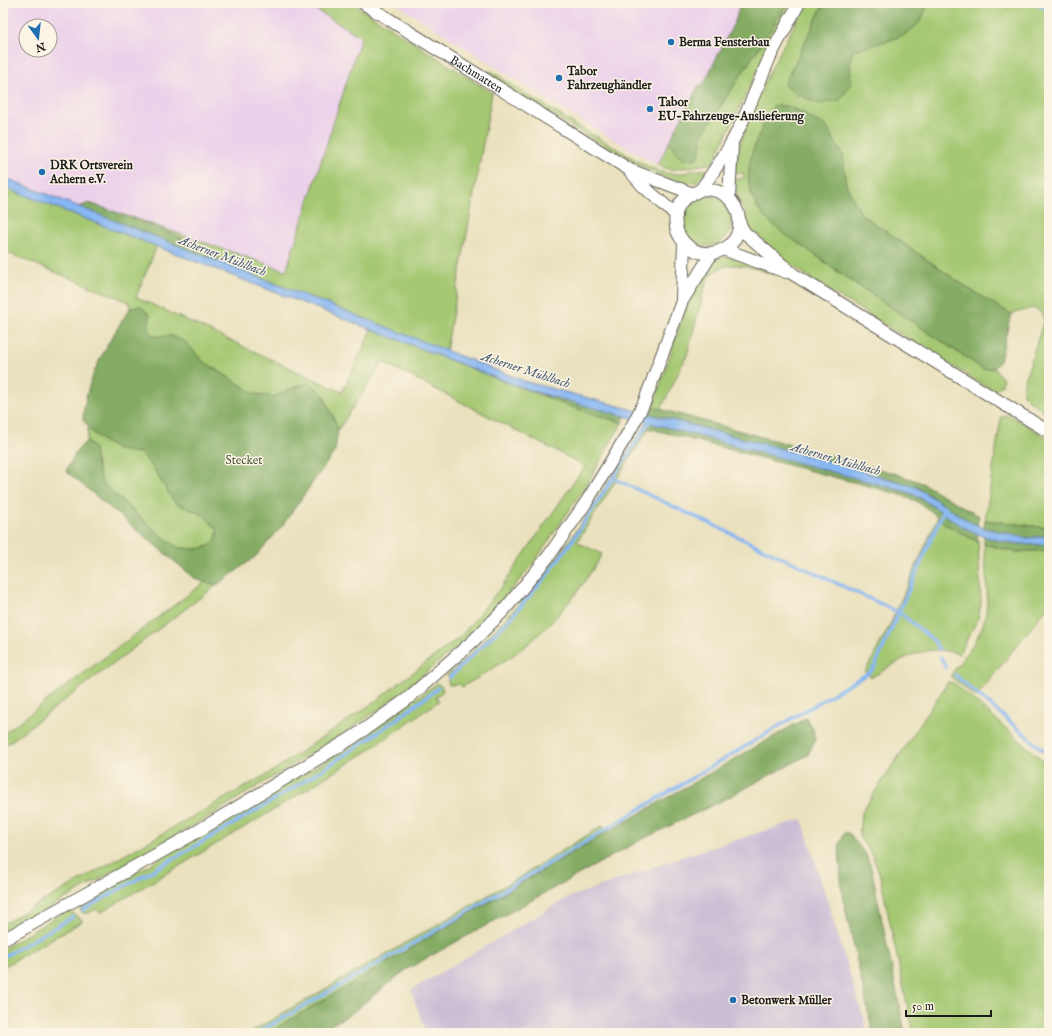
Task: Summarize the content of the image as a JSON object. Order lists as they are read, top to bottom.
{
  "streets": {
    "street": ["Bachmatten"]
  },
  "water": ["Acherner Mühlbach"],
  "parks": ["Stecket"],
  "places": [
    "Berma Fensterbau",
    "Tabor Fahrzeughändler",
    "Tabor EU-Fahrzeuge-Auslieferung",
    "DRK Ortsverein Achern e.V.",
    "Betonwerk Müller"
  ],
  "scale_bar": "50 m",
  "north": "bottom"
}
